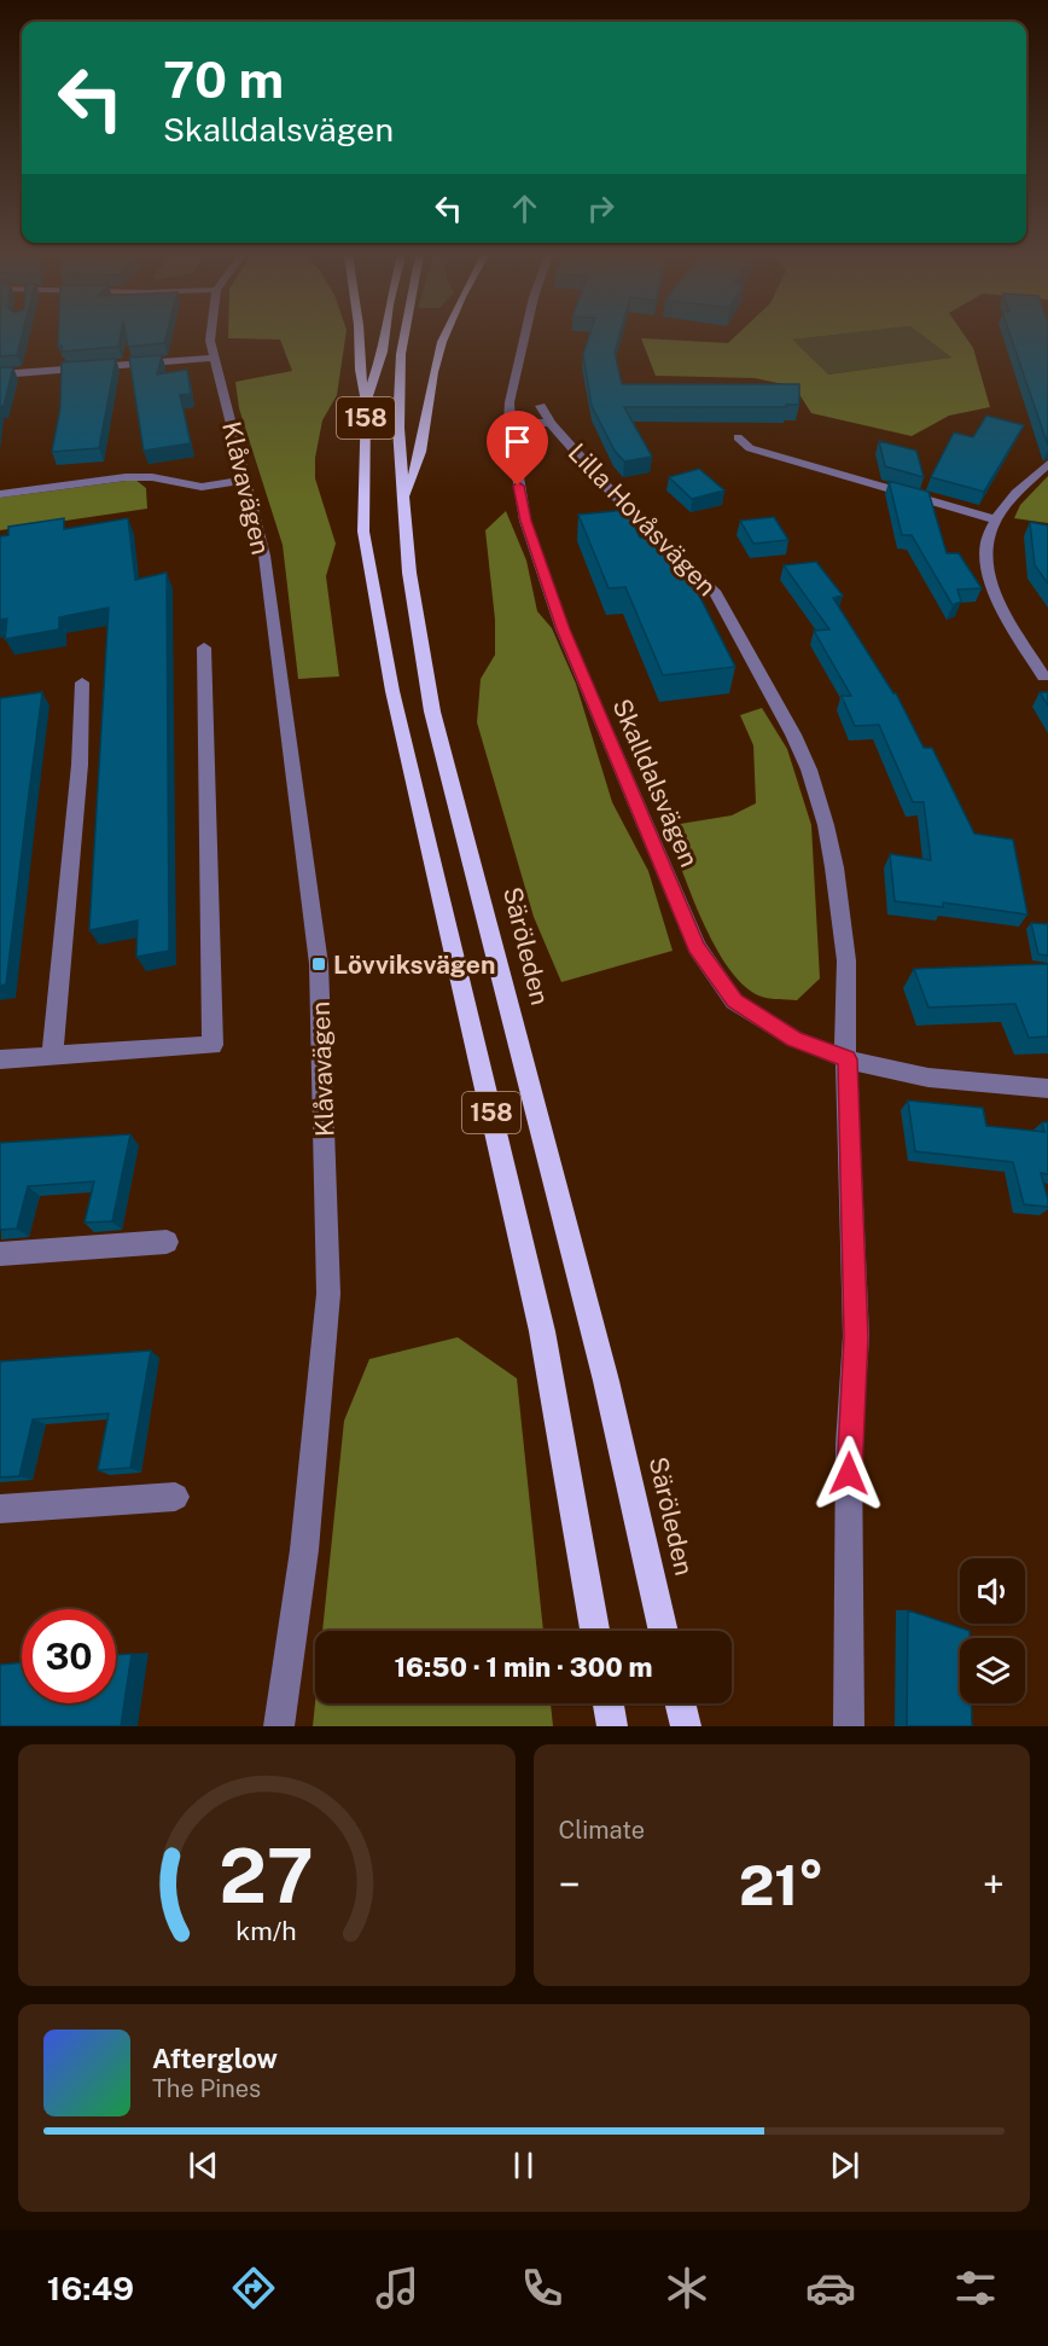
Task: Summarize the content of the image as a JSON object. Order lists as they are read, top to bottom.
{
  "streets": {
    "main road": ["158", "Säröleden"],
    "street": ["Klåvavägen", "Lilla Hovåsvägen", "Skalldalsvägen"]
  },
  "crossings": [
    ["158", "Säröleden"],
    ["Lilla Hovåsvägen", "Skalldalsvägen"]
  ],
  "places": {
    "transit": ["Lövviksvägen"]
  },
  "page": {
    "turn": ["70 m", "Skalldalsvägen"],
    "limit": "30",
    "trip": "16:50 · 1 min · 300 m",
    "tile": "Climate",
    "heat": ["−", "21°", "+"],
    "song": ["Afterglow", "The Pines"],
    "tabs": "16:49",
    "gauge": ["27", "km/h"]
  }
}
